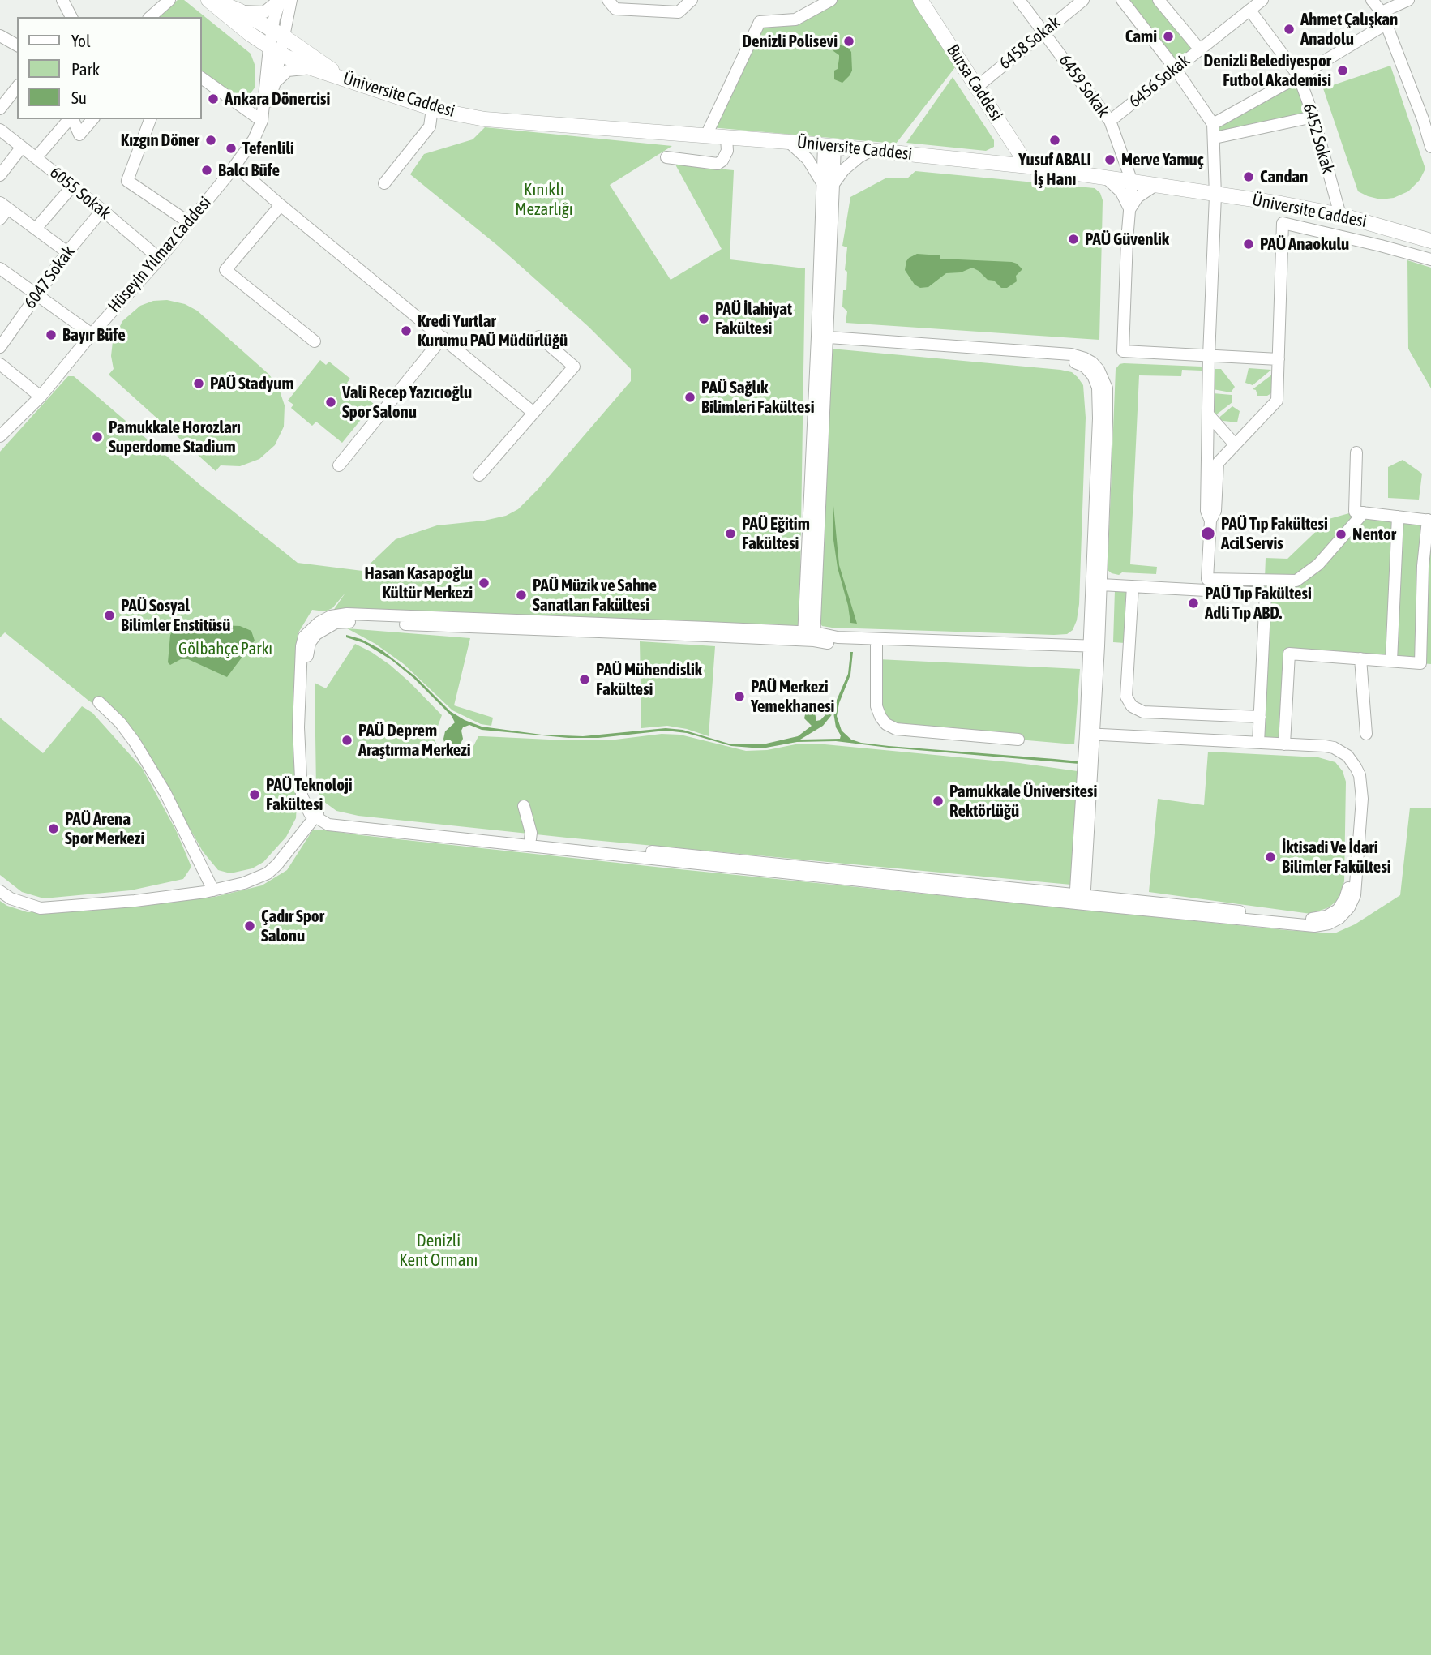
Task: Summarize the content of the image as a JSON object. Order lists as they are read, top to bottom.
{
  "streets": {
    "main road": ["Bursa Caddesi", "Üniversite Caddesi"],
    "street": [
      "6458 Sokak",
      "6456 Sokak",
      "6459 Sokak",
      "6452 Sokak",
      "6055 Sokak",
      "Hüseyin Yılmaz Caddesi",
      "6047 Sokak"
    ]
  },
  "crossings": [
    ["6458 Sokak", "Bursa Caddesi"],
    ["6458 Sokak", "6459 Sokak"],
    ["6456 Sokak", "6459 Sokak"],
    ["6456 Sokak", "6452 Sokak"],
    ["Bursa Caddesi", "Üniversite Caddesi"],
    ["6459 Sokak", "Üniversite Caddesi"],
    ["Üniversite Caddesi", "6452 Sokak"],
    ["Üniversite Caddesi", "Hüseyin Yılmaz Caddesi"],
    ["6055 Sokak", "Hüseyin Yılmaz Caddesi"],
    ["6055 Sokak", "6047 Sokak"]
  ],
  "parks": ["Kınıklı Mezarlığı", "Gölbahçe Parkı", "Denizli Kent Ormanı"],
  "places": [
    "Ahmet Çalışkan Anadolu",
    "Cami",
    "Denizli Polisevi",
    "Denizli Belediyespor Futbol Akademisi",
    "Ankara Dönercisi",
    "Kızgın Döner",
    "Yusuf ABALI İş Hanı",
    "Tefenlili",
    "Merve Yamuç",
    "Balcı Büfe",
    "Candan",
    "PAÜ Güvenlik",
    "PAÜ Anaokulu",
    "PAÜ İlahiyat Fakültesi",
    "Kredi Yurtlar Kurumu PAÜ Müdürlüğü",
    "Bayır Büfe",
    "PAÜ Stadyum",
    "PAÜ Sağlık Bilimleri Fakültesi",
    "Vali Recep Yazıcıoğlu Spor Salonu",
    "Pamukkale Horozları Superdome Stadium",
    "PAÜ Eğitim Fakültesi",
    "PAÜ Tıp Fakültesi Acil Servis",
    "Nentor",
    "Hasan Kasapoğlu Kültür Merkezi",
    "PAÜ Müzik ve Sahne Sanatları Fakültesi",
    "PAÜ Tıp Fakültesi Adli Tıp ABD.",
    "PAÜ Sosyal Bilimler Enstitüsü",
    "PAÜ Mühendislik Fakültesi",
    "PAÜ Merkezi Yemekhanesi",
    "PAÜ Deprem Araştırma Merkezi",
    "PAÜ Teknoloji Fakültesi",
    "Pamukkale Üniversitesi Rektörlüğü",
    "PAÜ Arena Spor Merkezi",
    "İktisadi Ve İdari Bilimler Fakültesi",
    "Çadır Spor Salonu"
  ],
  "legend": ["Yol", "Park", "Su"]
}
